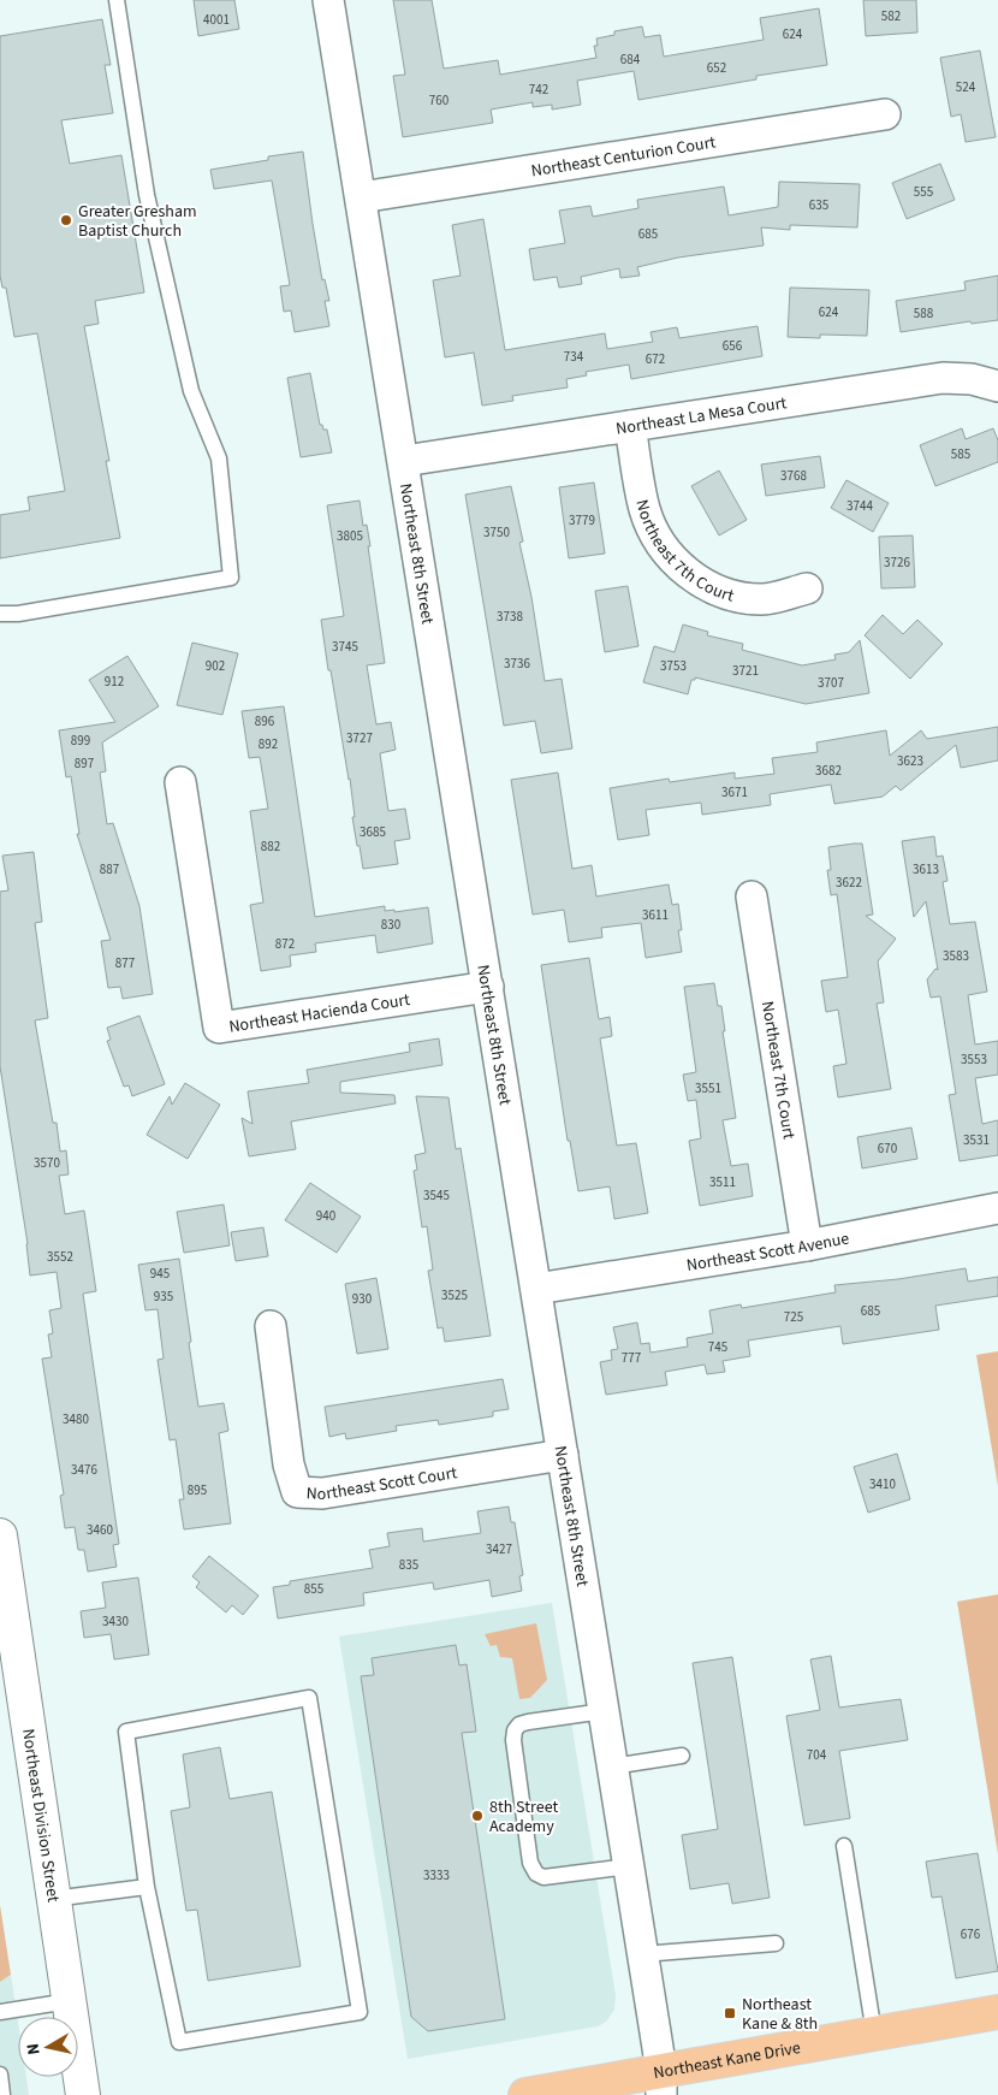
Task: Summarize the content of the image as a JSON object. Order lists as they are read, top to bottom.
{
  "streets": {
    "main road": ["Northeast Kane Drive"],
    "street": [
      "Northeast Centurion Court",
      "Northeast La Mesa Court",
      "Northeast 7th Court",
      "Northeast 8th Street",
      "Northeast Hacienda Court",
      "Northeast Scott Avenue",
      "Northeast Scott Court",
      "Northeast Division Street"
    ]
  },
  "crossings": [
    ["Northeast Centurion Court", "Northeast 8th Street"],
    ["Northeast La Mesa Court", "Northeast 7th Court"],
    ["Northeast La Mesa Court", "Northeast 8th Street"],
    ["Northeast 7th Court", "Northeast Scott Avenue"],
    ["Northeast 8th Street", "Northeast Hacienda Court"],
    ["Northeast 8th Street", "Northeast Scott Avenue"],
    ["Northeast 8th Street", "Northeast Scott Court"],
    ["Northeast 8th Street", "Northeast Kane Drive"]
  ],
  "places": {
    "other": ["Greater Gresham Baptist Church", "8th Street Academy"],
    "transit": ["Northeast Kane & 8th"]
  },
  "house_numbers": [
    "582",
    "4001",
    "624",
    "684",
    "652",
    "524",
    "742",
    "760",
    "555",
    "635",
    "685",
    "624",
    "588",
    "656",
    "734",
    "672",
    "585",
    "3768",
    "3744",
    "3779",
    "3750",
    "3805",
    "3726",
    "3738",
    "3745",
    "3736",
    "902",
    "3753",
    "3721",
    "912",
    "3707",
    "896",
    "3727",
    "899",
    "892",
    "3623",
    "897",
    "3682",
    "3671",
    "3685",
    "882",
    "887",
    "3613",
    "3622",
    "3611",
    "830",
    "872",
    "3583",
    "877",
    "3553",
    "3551",
    "3531",
    "670",
    "3570",
    "3511",
    "3545",
    "940",
    "3552",
    "945",
    "3525",
    "935",
    "930",
    "685",
    "725",
    "745",
    "777",
    "3480",
    "3476",
    "3410",
    "895",
    "3460",
    "3427",
    "835",
    "855",
    "3430",
    "704",
    "3333",
    "676"
  ],
  "north": "left"
}
